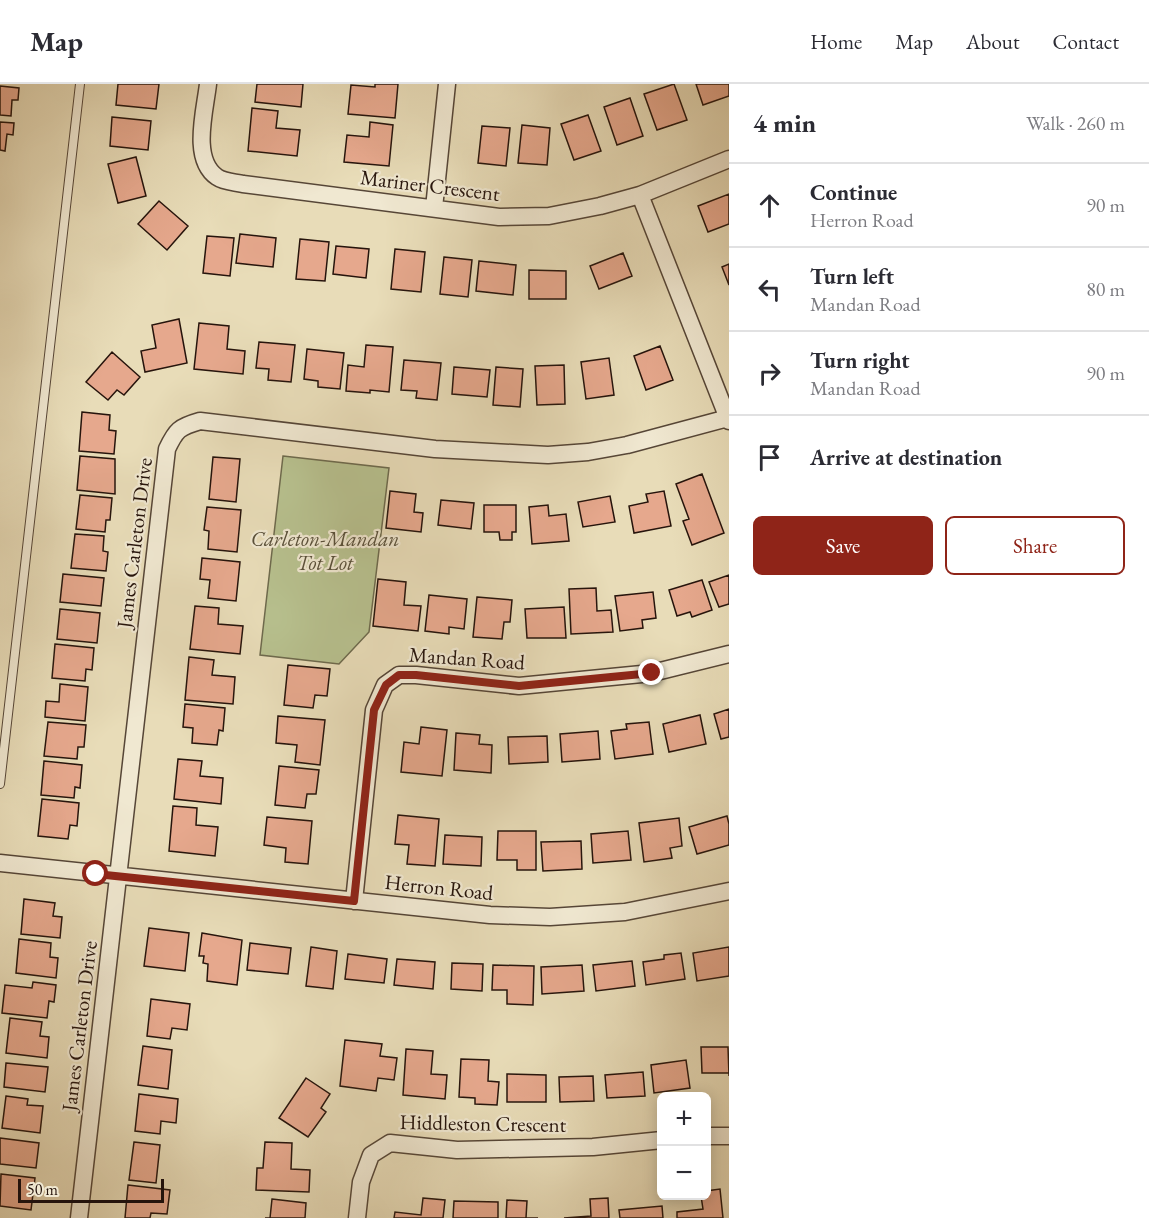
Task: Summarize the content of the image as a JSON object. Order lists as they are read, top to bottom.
{
  "streets": {
    "street": [
      "Mariner Crescent",
      "James Carleton Drive",
      "Mandan Road",
      "Herron Road",
      "Hiddleston Crescent"
    ]
  },
  "crossings": [
    ["James Carleton Drive", "Herron Road"],
    ["Mandan Road", "Herron Road"]
  ],
  "parks": ["Carleton-Mandan Tot Lot"],
  "scale_bar": "50 m",
  "page": {
    "header": "Map",
    "nav": [
      "Home",
      "Map",
      "About",
      "Contact"
    ],
    "heading": ["4 min", "Walk · 260 m"],
    "list": [
      ["Continue", "Herron Road", "90 m"],
      ["Turn left", "Mandan Road", "80 m"],
      ["Turn right", "Mandan Road", "90 m"],
      "Arrive at destination"
    ],
    "buttons": ["Save", "Share"],
    "map_buttons": ["+", "−"],
    "scale": "50 m"
  }
}
